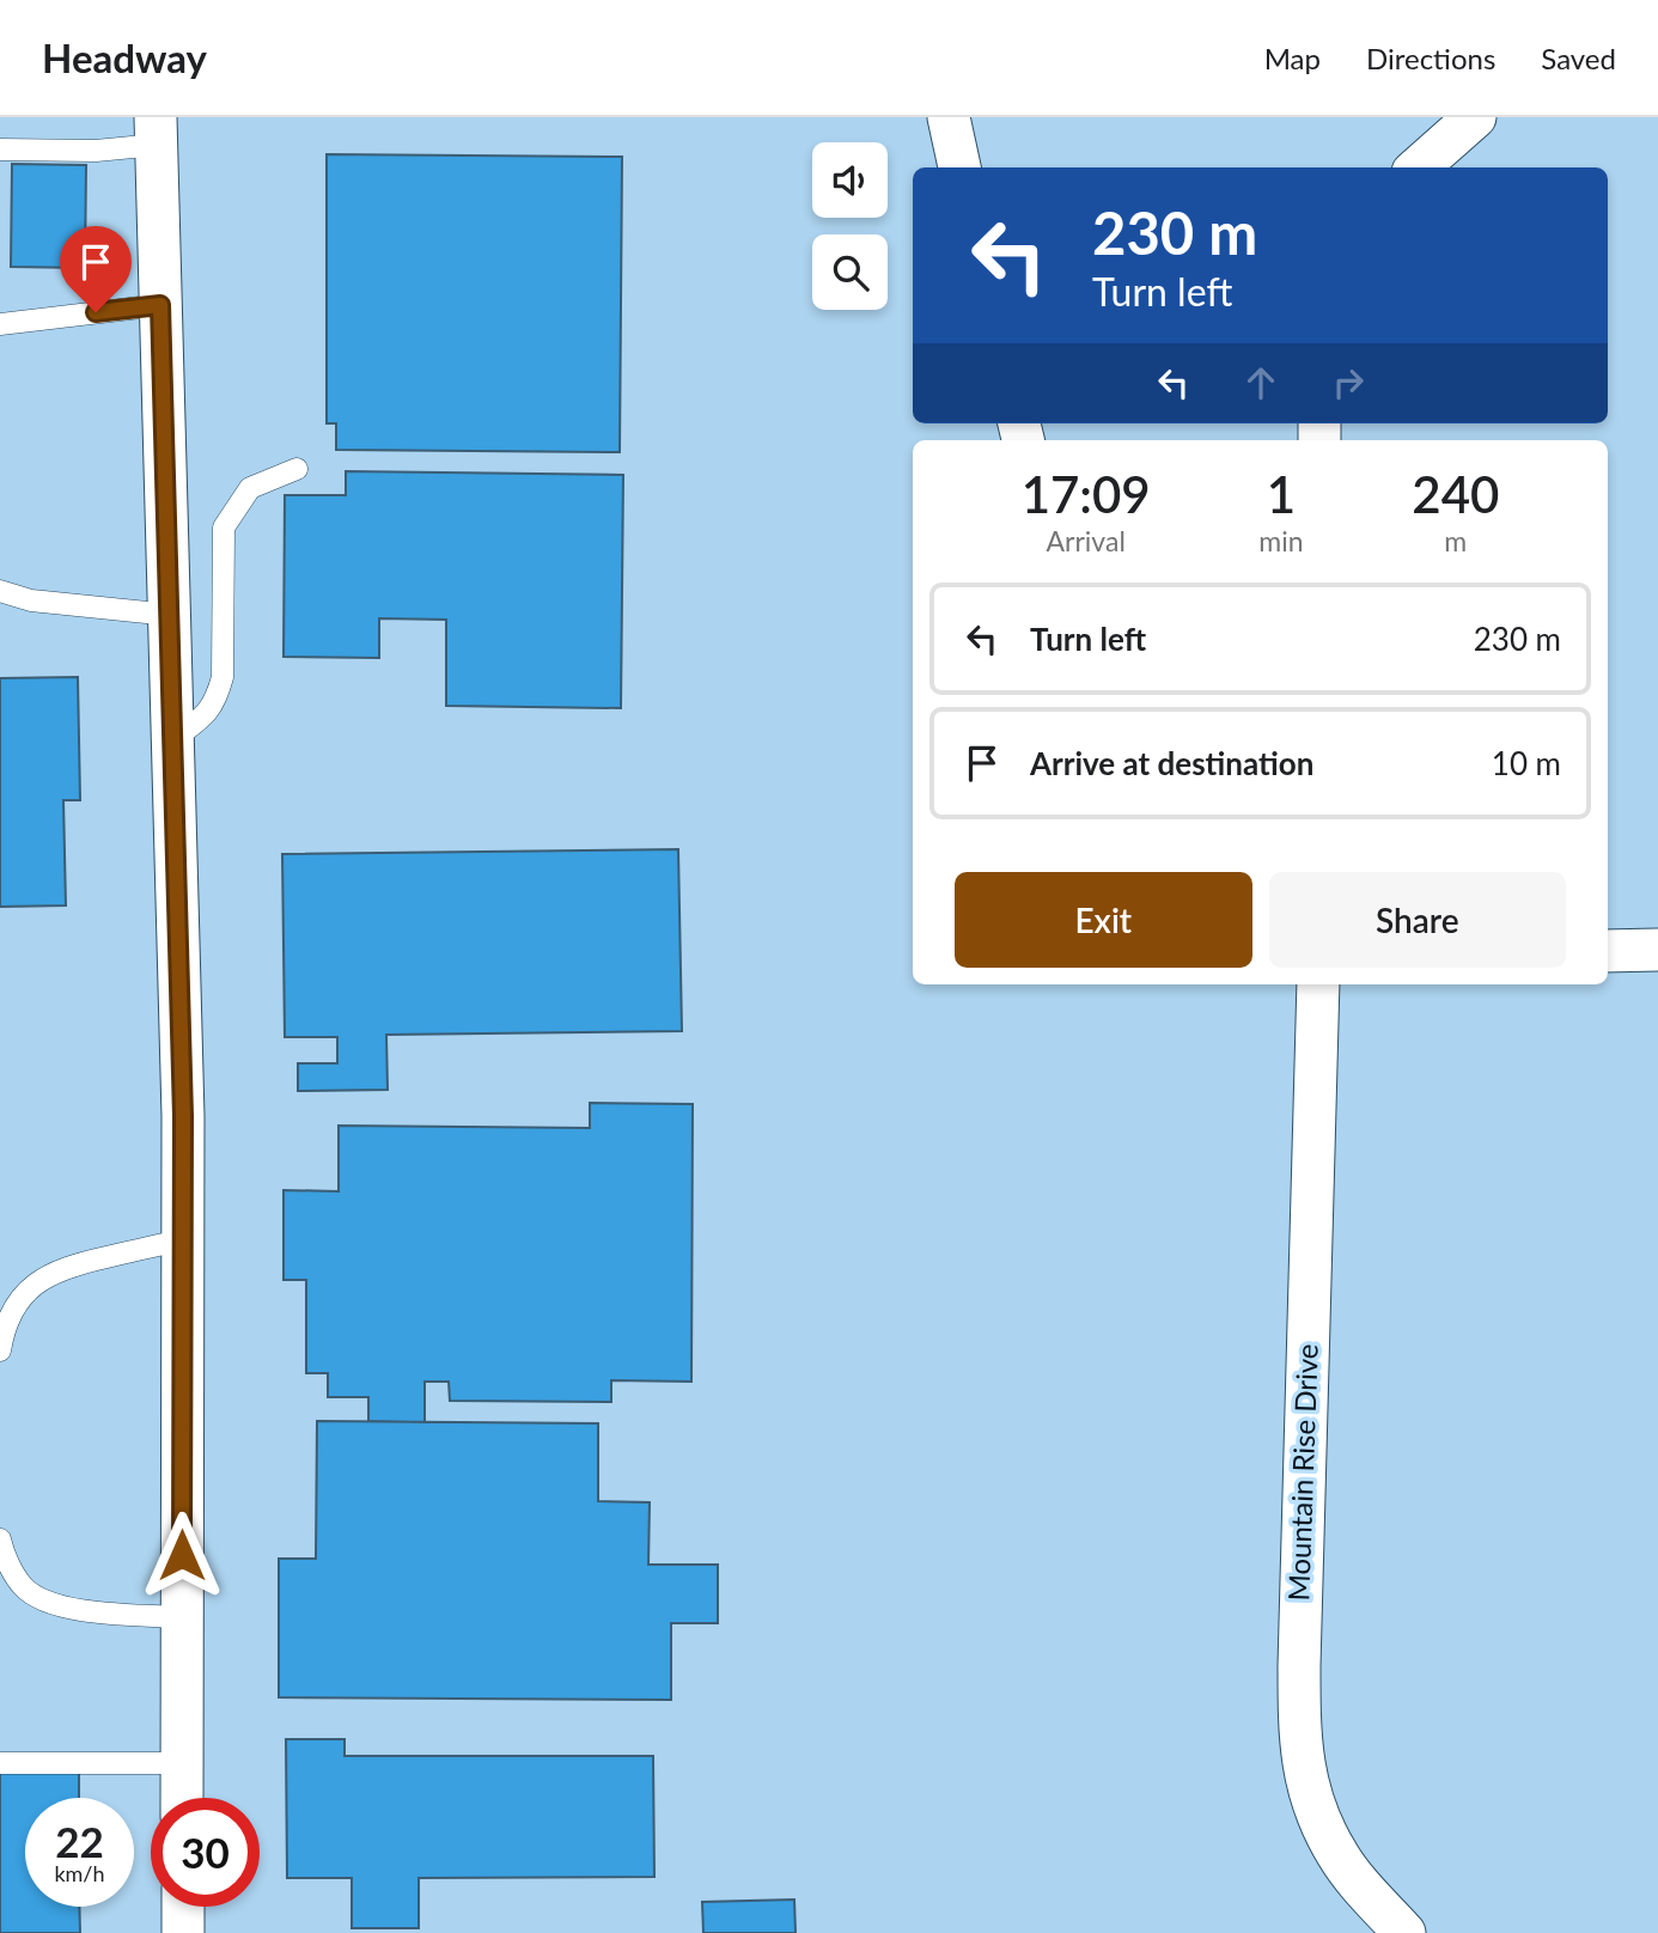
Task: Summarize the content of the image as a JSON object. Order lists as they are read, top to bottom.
{
  "streets": {
    "street": ["Mountain Rise Drive"]
  },
  "page": {
    "header": "Headway",
    "nav": ["Map", "Directions", "Saved"],
    "turn": ["230 m", "Turn left"],
    "eta": [
      "17:09",
      "Arrival",
      "1",
      "min",
      "240",
      "m"
    ],
    "list": [
      {
        "name": "Turn left",
        "value": "230 m"
      },
      {
        "name": "Arrive at destination",
        "value": "10 m"
      }
    ],
    "buttons": ["Exit", "Share"],
    "speed": "22 km/h",
    "limit": "30"
  }
}
